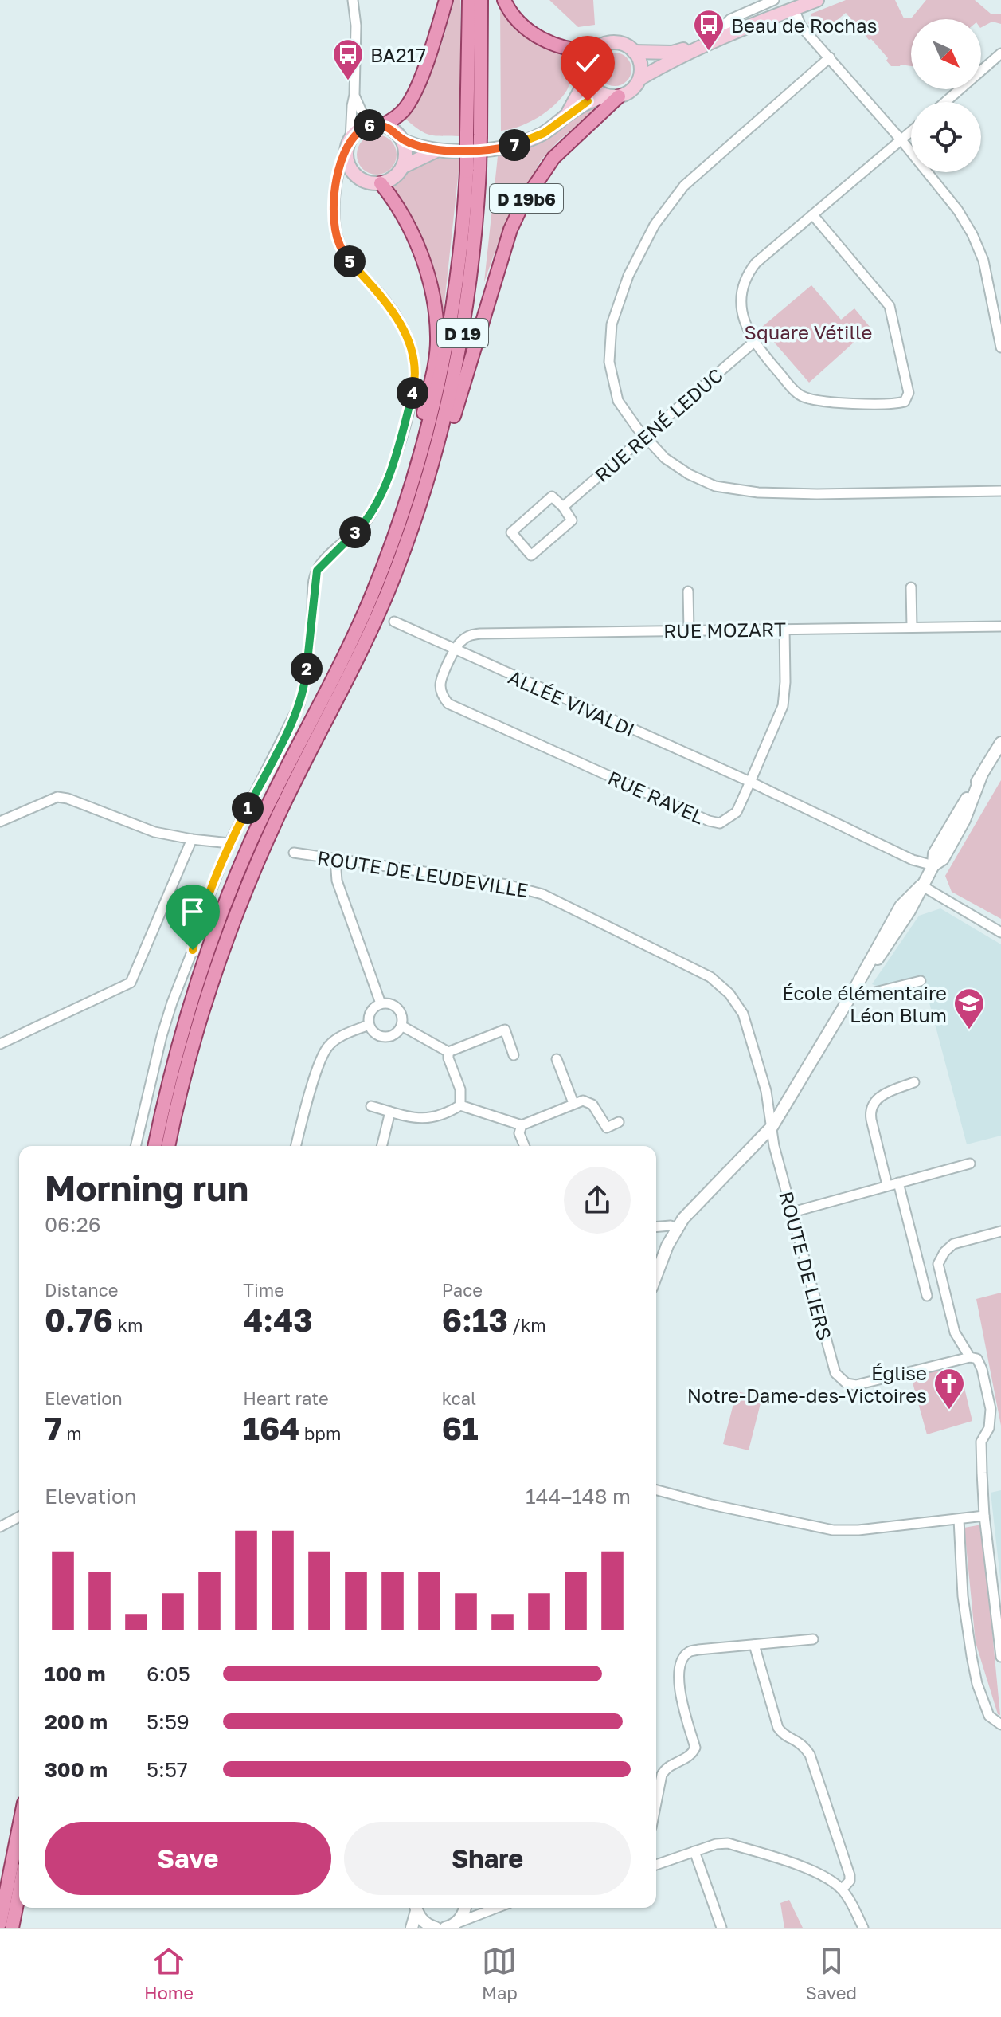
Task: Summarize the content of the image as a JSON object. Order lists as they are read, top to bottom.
{
  "streets": {
    "main road": ["D 19b6", "D 19"],
    "street": [
      "RUE RENÉ LEDUC",
      "RUE MOZART",
      "ALLÉE VIVALDI",
      "RUE RAVEL",
      "ROUTE DE LEUDEVILLE",
      "ROUTE DE LIERS"
    ]
  },
  "crossings": [
    ["D 19b6", "D 19"],
    ["RUE MOZART", "ALLÉE VIVALDI"],
    ["RUE MOZART", "RUE RAVEL"],
    ["ALLÉE VIVALDI", "RUE RAVEL"],
    ["ROUTE DE LEUDEVILLE", "ROUTE DE LIERS"]
  ],
  "parks": ["Square Vétille"],
  "places": {
    "bus stop": ["Beau de Rochas", "BA217"],
    "school or university": ["École élémentaire Léon Blum"],
    "church": ["Église Notre-Dame-des-Victoires"]
  },
  "north": "bottom right",
  "page": {
    "pins": [
      "6",
      "7",
      "5",
      "4",
      "3",
      "2",
      "1"
    ],
    "heading": ["Morning run", "06:26"],
    "stats": [
      ["Distance", "0.76 km"],
      ["Time", "4:43"],
      ["Pace", "6:13 /km"],
      ["Elevation", "7 m"],
      ["Heart rate", "164 bpm"],
      ["kcal", "61"]
    ],
    "chart": ["Elevation", "144–148 m"],
    "list": [
      {
        "name": "100 m",
        "note": "6:05"
      },
      {
        "name": "200 m",
        "note": "5:59"
      },
      {
        "name": "300 m",
        "note": "5:57"
      }
    ],
    "buttons": ["Save", "Share"],
    "tabs": ["Home", "Map", "Saved"]
  }
}
